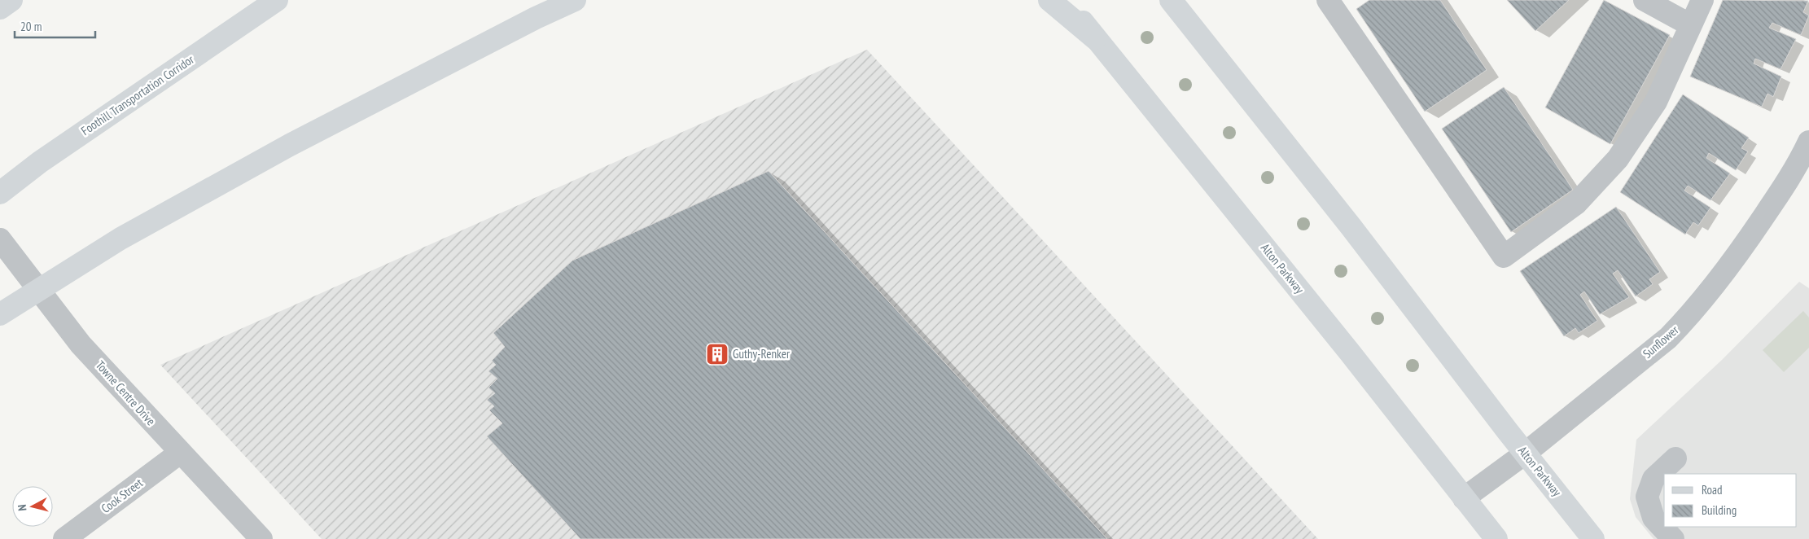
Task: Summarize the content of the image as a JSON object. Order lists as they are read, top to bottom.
{
  "streets": {
    "main road": ["Foothill Transportation Corridor", "Alton Parkway"],
    "street": ["Sunflower", "Towne Centre Drive", "Cook Street"]
  },
  "crossings": [
    ["Alton Parkway", "Sunflower"],
    ["Towne Centre Drive", "Cook Street"]
  ],
  "places": {
    "building": ["Guthy-Renker"]
  },
  "legend": ["Road", "Building"],
  "scale_bar": "20 m",
  "north": "left"
}
